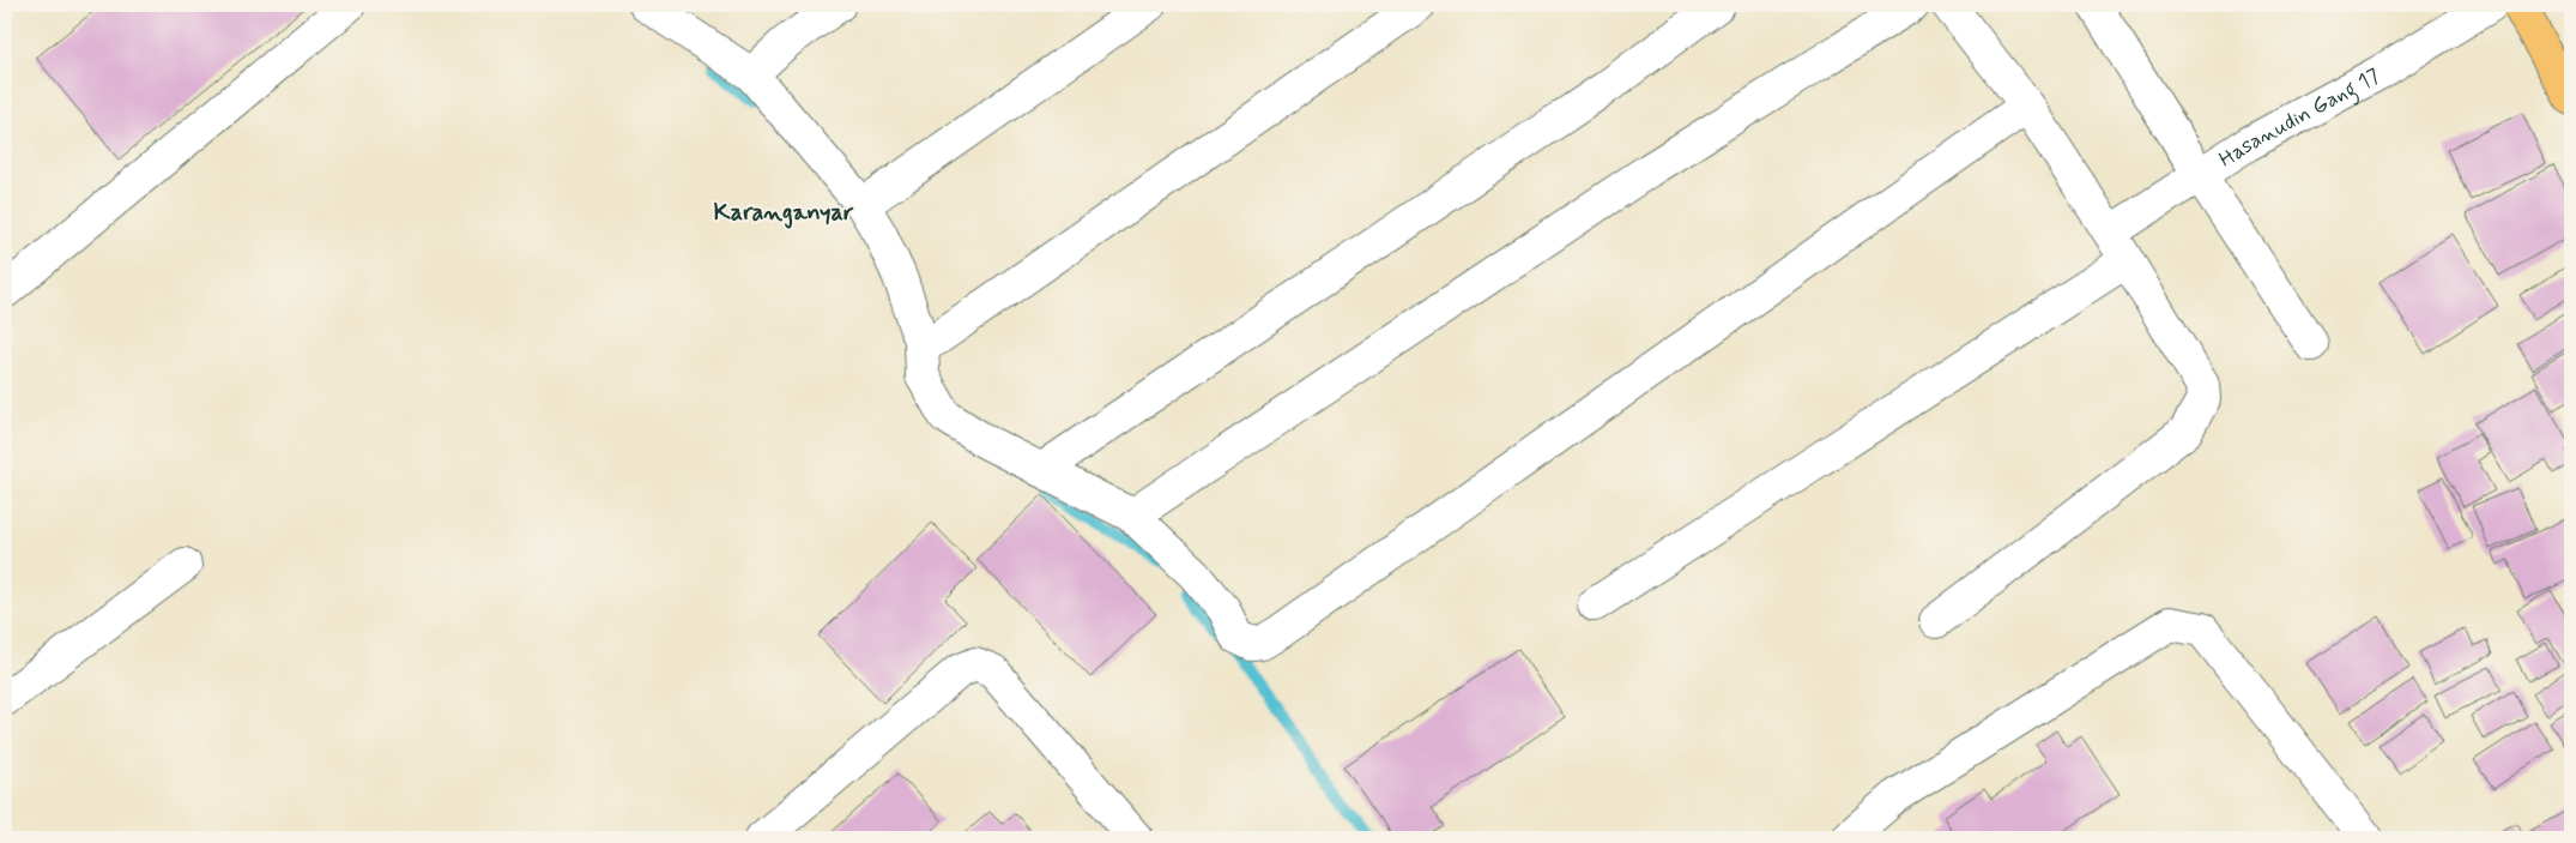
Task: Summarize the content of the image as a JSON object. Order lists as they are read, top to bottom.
{
  "streets": {
    "street": ["Hasanudin Gang 17"]
  },
  "districts": ["Karanganyar"]
}
